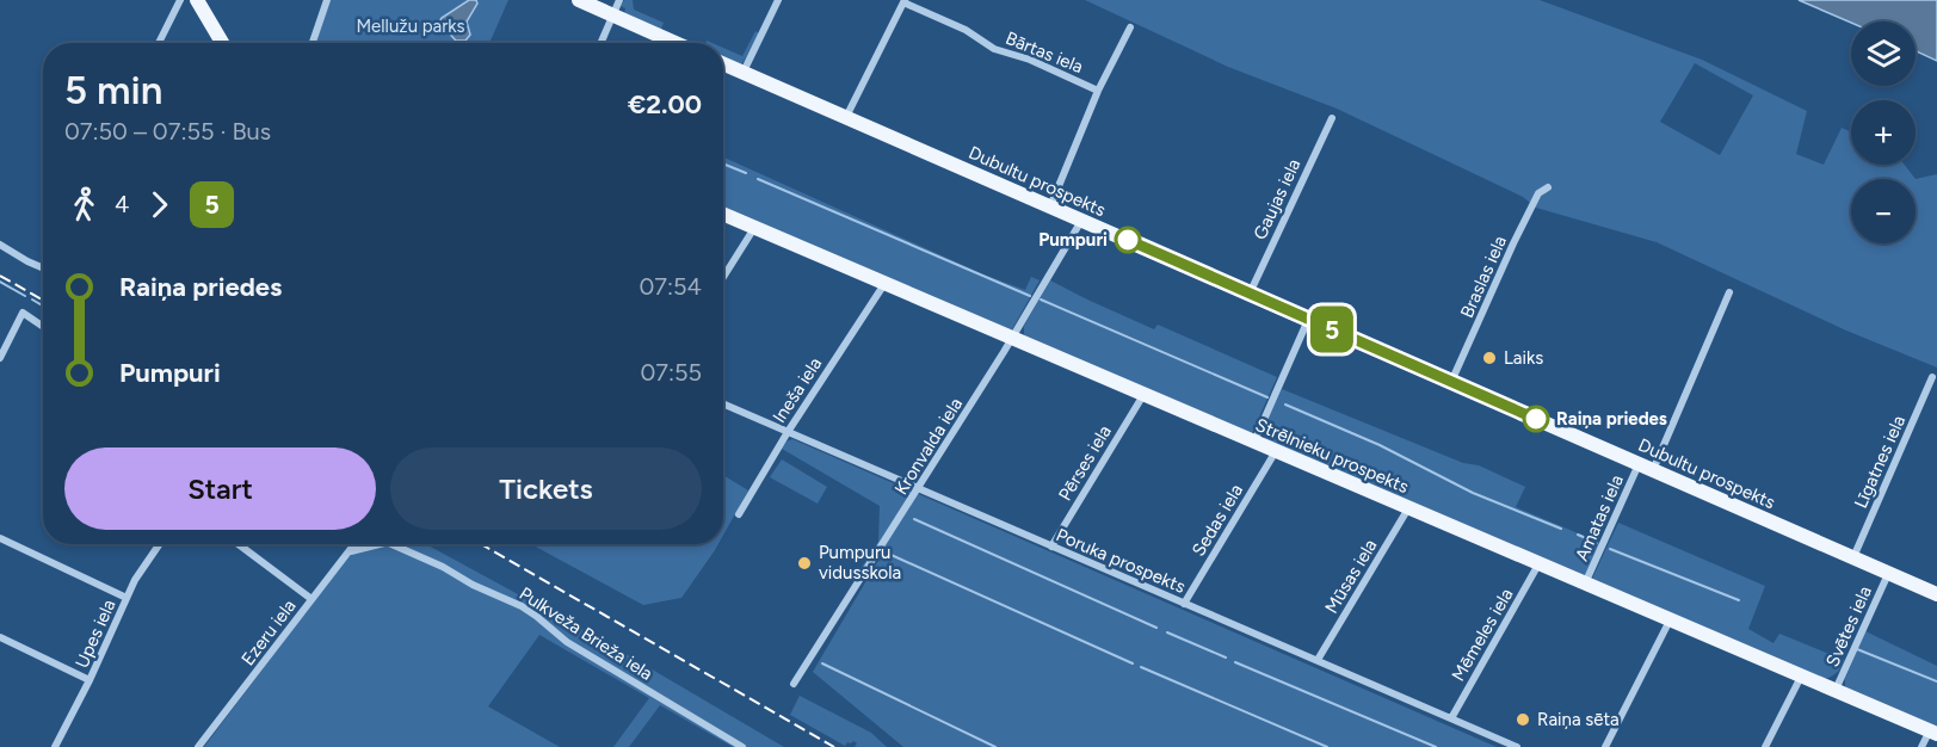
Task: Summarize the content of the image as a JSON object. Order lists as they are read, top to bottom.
{
  "streets": {
    "main road": ["Dubultu prospekts", "Strēlnieku prospekts"],
    "street": [
      "Bārtas iela",
      "Gaujas iela",
      "Braslas iela",
      "Ineša iela",
      "Kronvalda iela",
      "Līgatnes iela",
      "Pērses iela",
      "Amatas iela",
      "Sedas iela",
      "Poruka prospekts",
      "Mūsas iela",
      "Svētes iela",
      "Ezeru iela",
      "Upes iela",
      "Pulkveža Brieža iela",
      "Mēmeles iela"
    ]
  },
  "crossings": [
    ["Dubultu prospekts", "Gaujas iela"],
    ["Dubultu prospekts", "Braslas iela"],
    ["Dubultu prospekts", "Kronvalda iela"],
    ["Dubultu prospekts", "Līgatnes iela"],
    ["Dubultu prospekts", "Amatas iela"],
    ["Dubultu prospekts", "Svētes iela"],
    ["Ineša iela", "Strēlnieku prospekts"],
    ["Ineša iela", "Poruka prospekts"],
    ["Kronvalda iela", "Strēlnieku prospekts"],
    ["Kronvalda iela", "Poruka prospekts"],
    ["Strēlnieku prospekts", "Pērses iela"],
    ["Strēlnieku prospekts", "Amatas iela"],
    ["Strēlnieku prospekts", "Sedas iela"],
    ["Strēlnieku prospekts", "Mūsas iela"],
    ["Strēlnieku prospekts", "Svētes iela"],
    ["Strēlnieku prospekts", "Mēmeles iela"],
    ["Pērses iela", "Poruka prospekts"],
    ["Sedas iela", "Poruka prospekts"],
    ["Poruka prospekts", "Mūsas iela"],
    ["Poruka prospekts", "Mēmeles iela"]
  ],
  "parks": ["Mellužu parks"],
  "places": [
    "Pumpuri",
    "Laiks",
    "Raiņa priedes",
    "Pumpuru vidusskola",
    "Raiņa sēta"
  ],
  "lines": ["bus line 5"],
  "page": {
    "on_map": "5",
    "map_buttons": ["+", "−"],
    "heading": ["5 min", "07:50 – 07:55 · Bus", "€2.00"],
    "legs": ["4", "5"],
    "list": [
      {
        "name": "Raiņa priedes",
        "value": "07:54"
      },
      {
        "name": "Pumpuri",
        "value": "07:55"
      }
    ],
    "buttons": ["Start", "Tickets"]
  }
}
